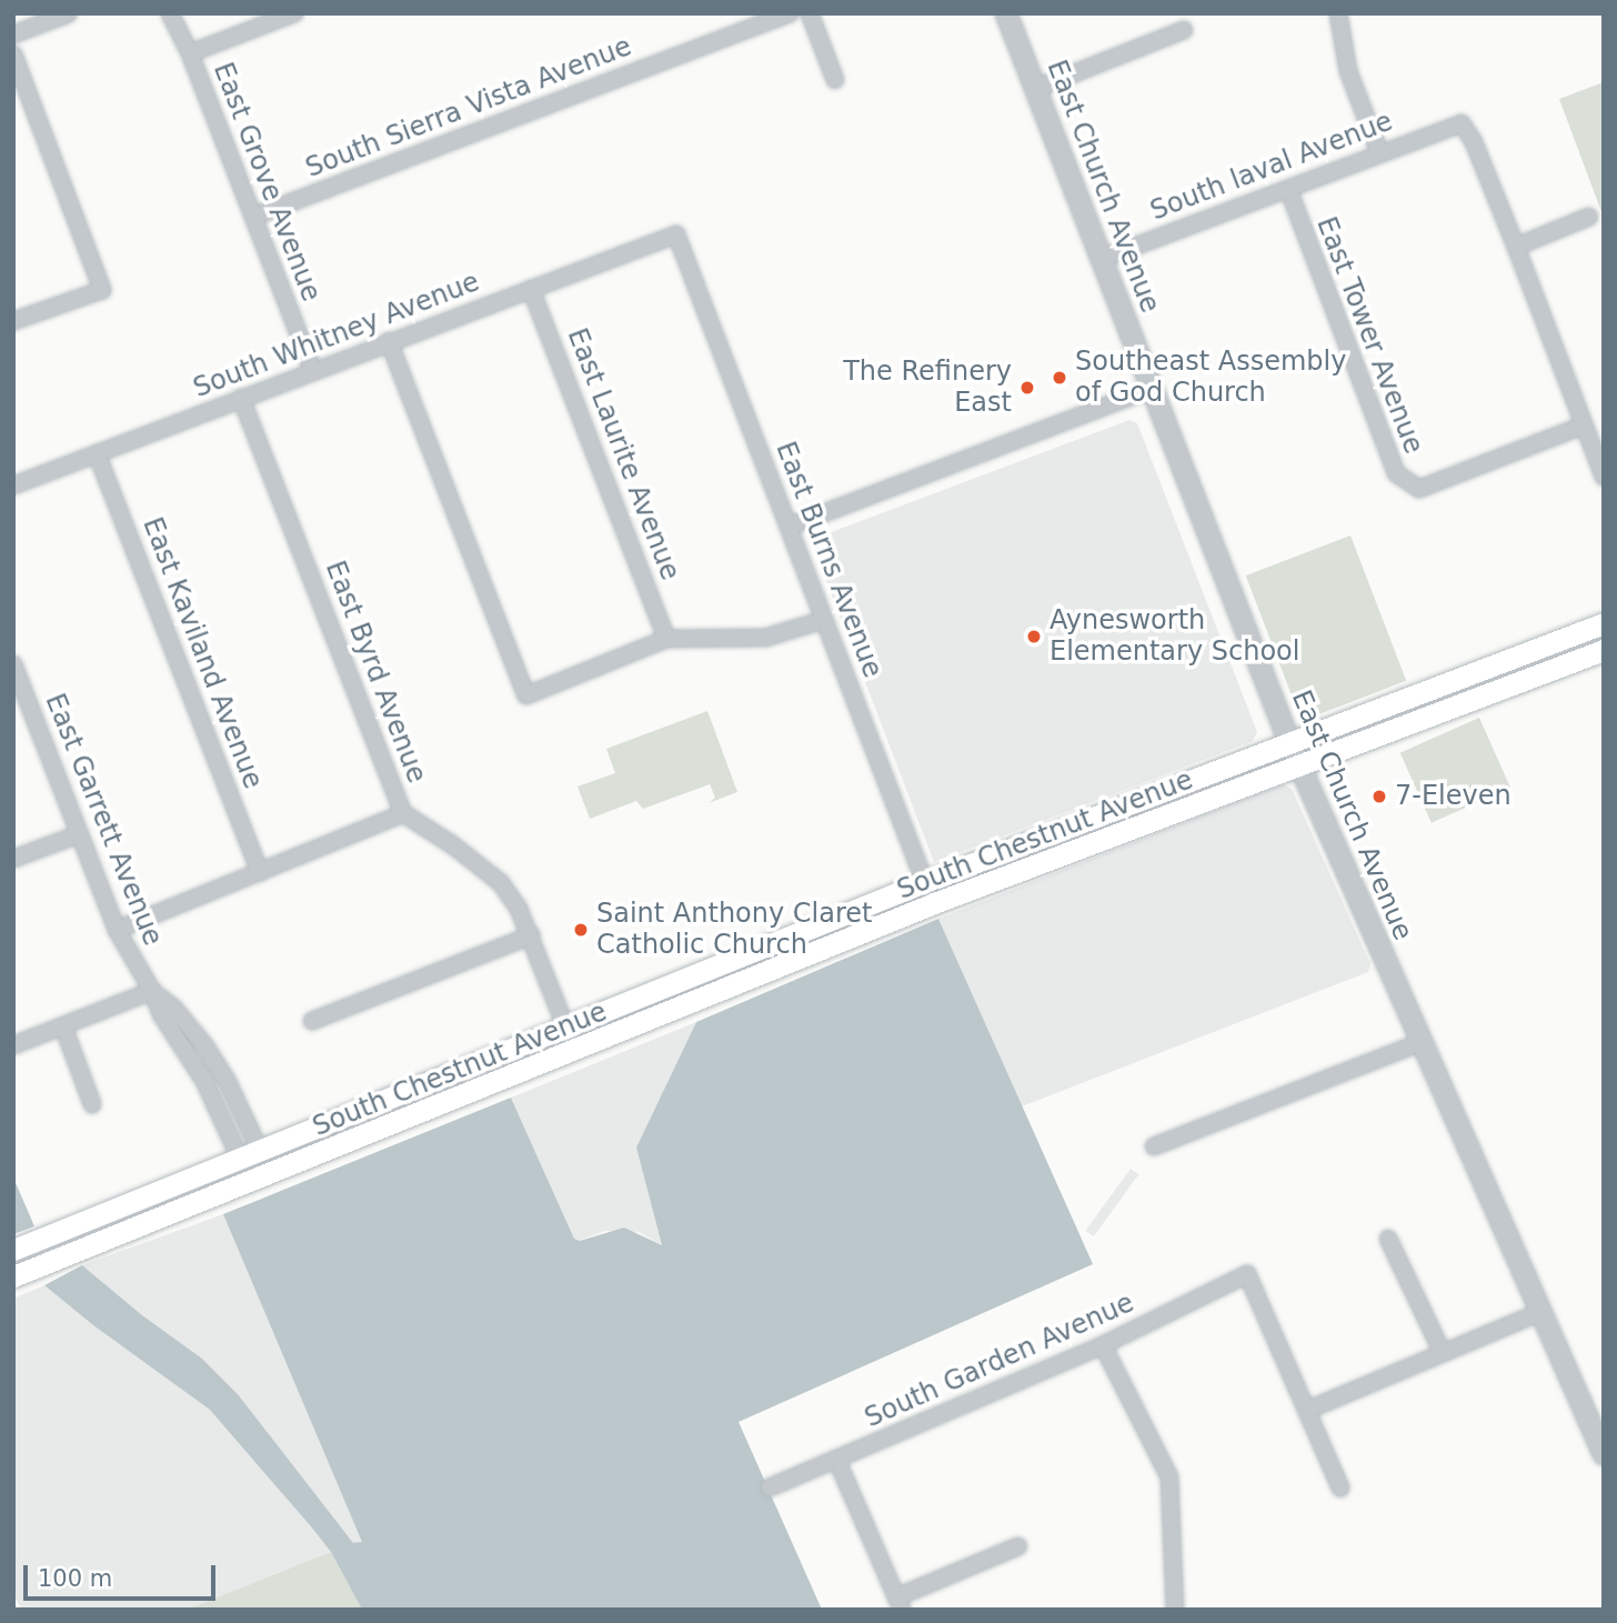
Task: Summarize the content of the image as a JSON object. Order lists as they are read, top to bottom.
{
  "streets": {
    "main road": ["South Chestnut Avenue"],
    "street": [
      "South Sierra Vista Avenue",
      "South laval Avenue",
      "East Grove Avenue",
      "East Church Avenue",
      "South Whitney Avenue",
      "East Tower Avenue",
      "East Laurite Avenue",
      "East Burns Avenue",
      "East Kaviland Avenue",
      "East Byrd Avenue",
      "East Garrett Avenue",
      "South Garden Avenue"
    ]
  },
  "crossings": [
    ["South Sierra Vista Avenue", "East Grove Avenue"],
    ["South laval Avenue", "East Church Avenue"],
    ["South laval Avenue", "East Tower Avenue"],
    ["East Grove Avenue", "South Whitney Avenue"],
    ["East Church Avenue", "South Chestnut Avenue"],
    ["South Whitney Avenue", "East Laurite Avenue"],
    ["South Whitney Avenue", "East Burns Avenue"],
    ["South Whitney Avenue", "East Kaviland Avenue"],
    ["South Whitney Avenue", "East Byrd Avenue"],
    ["East Burns Avenue", "South Chestnut Avenue"],
    ["East Byrd Avenue", "South Chestnut Avenue"],
    ["East Garrett Avenue", "South Chestnut Avenue"]
  ],
  "places": [
    "Southeast Assembly of God Church",
    "The Refinery East",
    "Aynesworth Elementary School",
    "7-Eleven",
    "Saint Anthony Claret Catholic Church"
  ],
  "scale_bar": "100 m"
}
